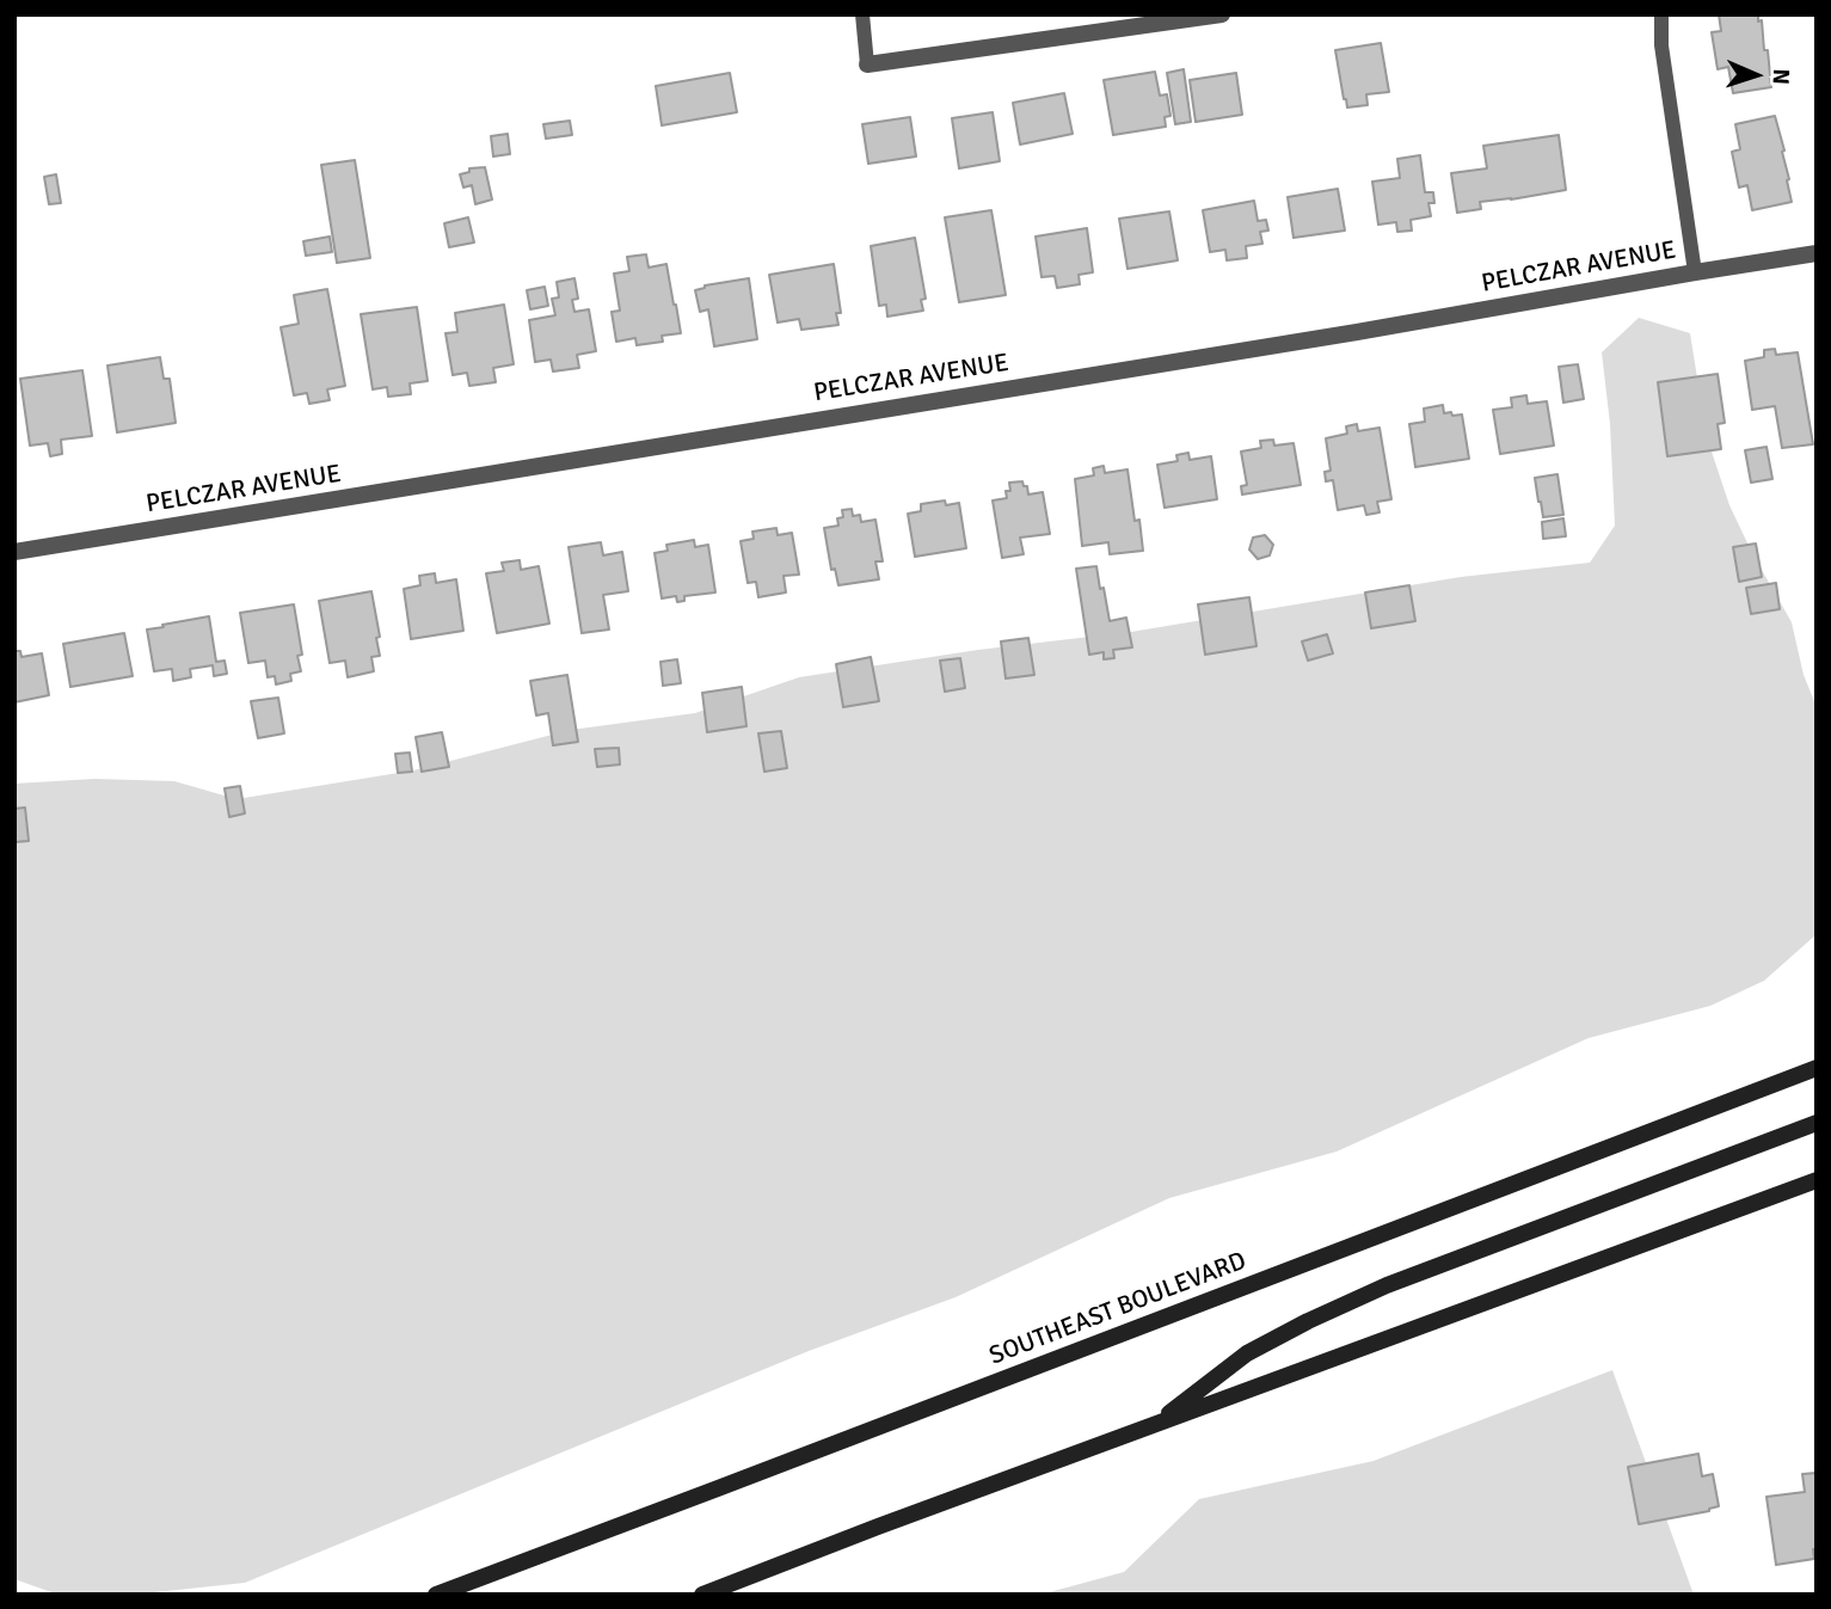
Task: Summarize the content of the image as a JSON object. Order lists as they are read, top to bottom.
{
  "streets": {
    "main road": ["SOUTHEAST BOULEVARD"],
    "street": ["PELCZAR AVENUE"]
  },
  "north": "right"
}
